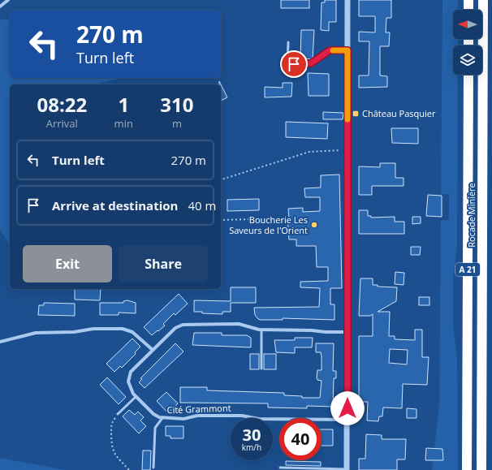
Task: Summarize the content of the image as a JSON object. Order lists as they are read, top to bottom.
{
  "streets": {
    "highway": ["Rocade Minière", "A 21"],
    "street": ["Cité Grammont"]
  },
  "places": {
    "transit": ["Château Pasquier"],
    "other": ["Boucherie Les Saveurs de l'Orient"]
  },
  "north": "left",
  "page": {
    "turn": ["270 m", "Turn left"],
    "eta": [
      "08:22",
      "Arrival",
      "1",
      "min",
      "310",
      "m"
    ],
    "list": [
      {
        "name": "Turn left",
        "value": "270 m"
      },
      {
        "name": "Arrive at destination",
        "value": "40 m"
      }
    ],
    "buttons": ["Exit", "Share"],
    "speed": "30 km/h",
    "limit": "40"
  }
}
